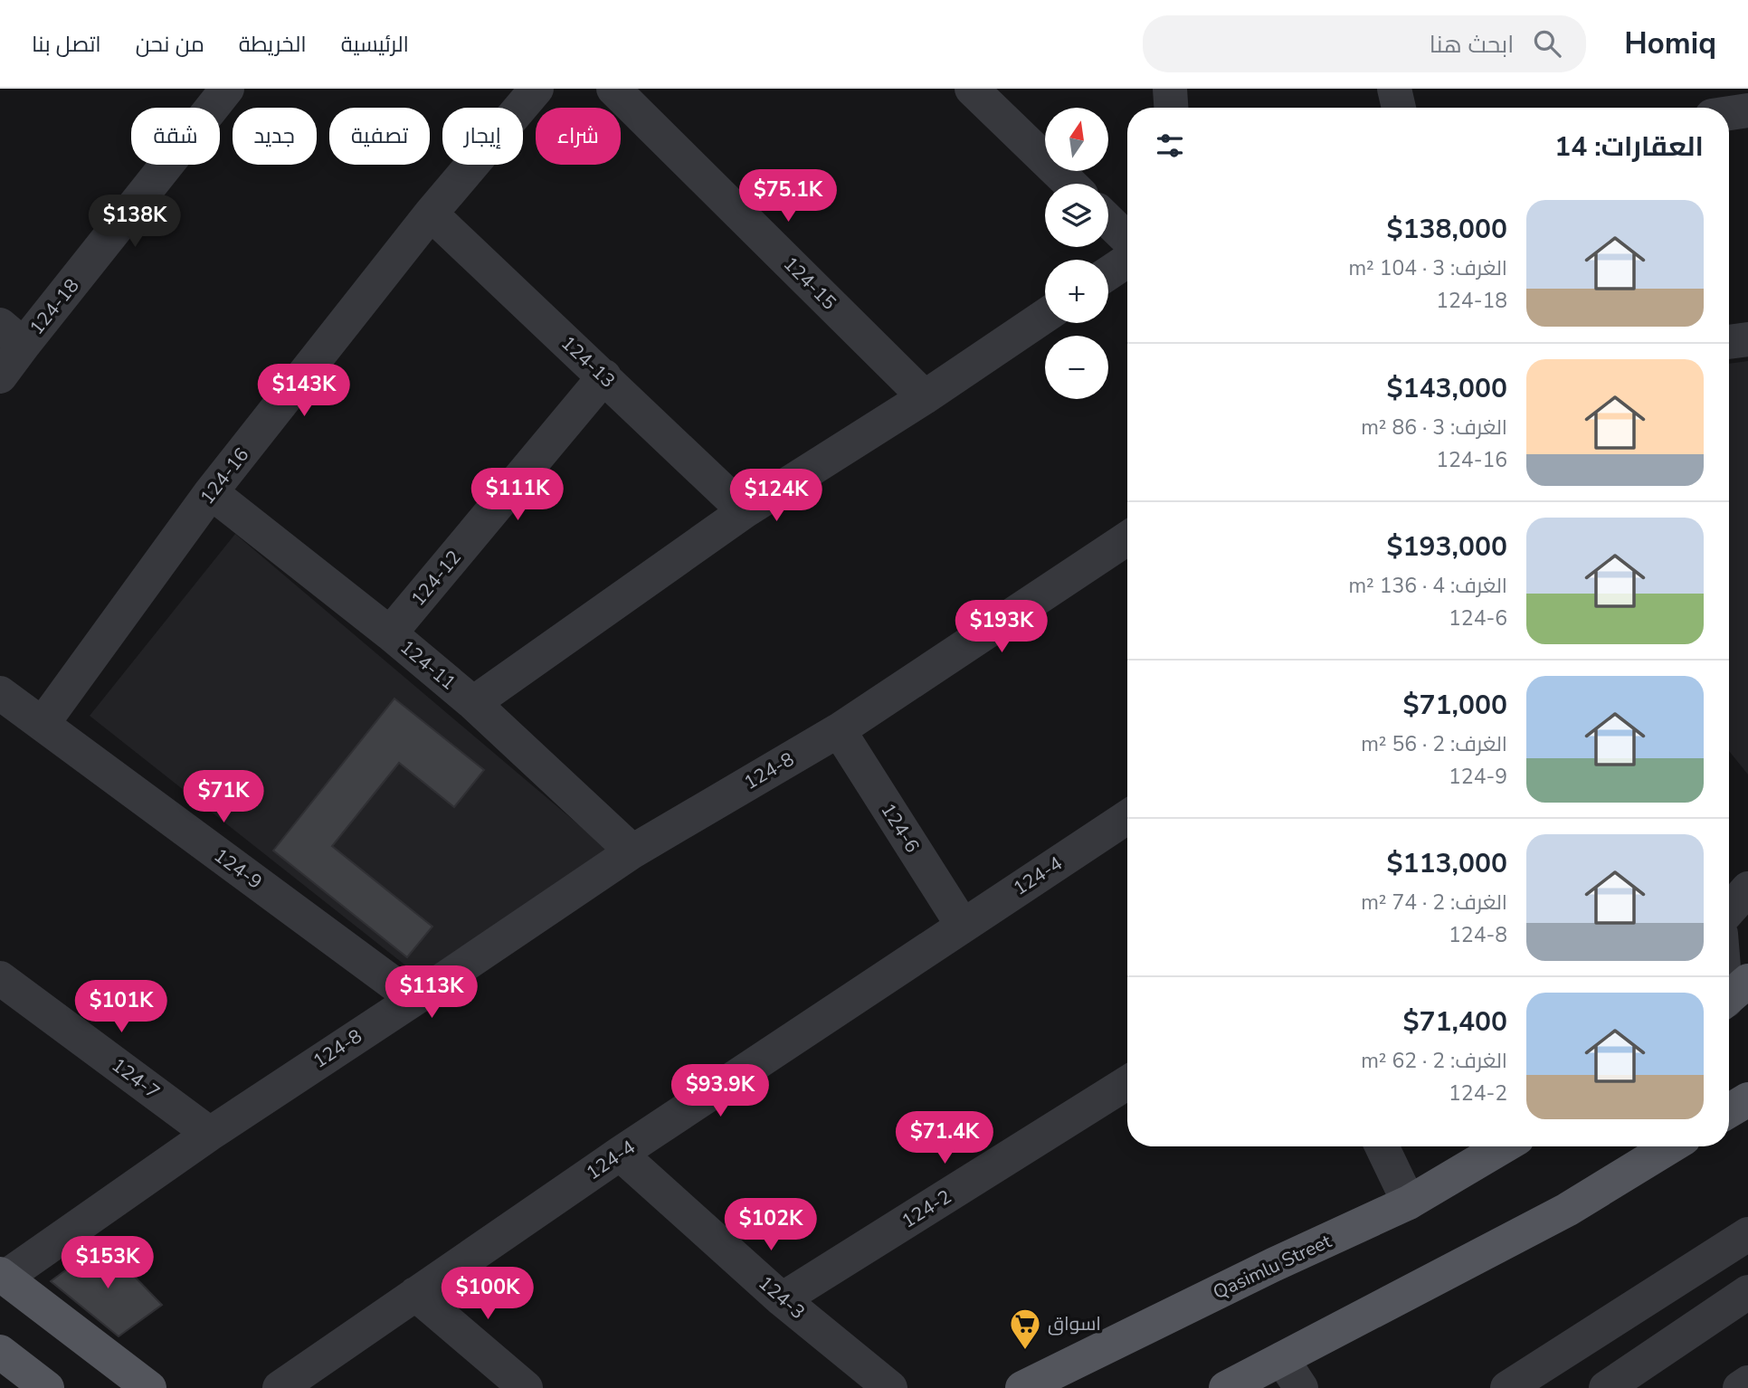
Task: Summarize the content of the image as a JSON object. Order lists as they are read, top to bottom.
{
  "streets": {
    "main road": ["Qasimlu Street"],
    "street": [
      "124-15",
      "124-18",
      "124-13",
      "124-16",
      "124-12",
      "124-11",
      "124-8",
      "124-6",
      "124-9",
      "124-4",
      "124-7",
      "124-2",
      "124-3"
    ]
  },
  "crossings": [
    ["124-13", "124-16"],
    ["124-13", "124-12"],
    ["124-16", "124-11"],
    ["124-16", "124-9"],
    ["124-12", "124-11"],
    ["124-11", "124-8"],
    ["124-8", "124-6"],
    ["124-8", "124-9"],
    ["124-8", "124-7"],
    ["124-6", "124-4"],
    ["124-4", "124-3"],
    ["124-2", "124-3"]
  ],
  "places": {
    "supermarket": ["اسواق"]
  },
  "north": "top",
  "page": {
    "header": "Homiq",
    "search": "ابحث هنا",
    "nav": [
      "الرئيسية",
      "الخريطة",
      "من نحن",
      "اتصل بنا"
    ],
    "map_buttons": ["+", "−"],
    "chip": [
      "شراء",
      "إيجار",
      "تصفية",
      "جديد",
      "شقة"
    ],
    "heading": "العقارات: 14",
    "price": [
      "$75.1K",
      "$138K",
      "$143K",
      "$111K",
      "$124K",
      "$193K",
      "$71K",
      "$113K",
      "$101K",
      "$93.9K",
      "$71.4K",
      "$102K",
      "$153K",
      "$100K"
    ],
    "list": [
      {
        "name": "$138,000",
        "note": "الغرف: 3 · 104 m² · 124-18"
      },
      {
        "name": "$143,000",
        "note": "الغرف: 3 · 86 m² · 124-16"
      },
      {
        "name": "$193,000",
        "note": "الغرف: 4 · 136 m² · 124-6"
      },
      {
        "name": "$71,000",
        "note": "الغرف: 2 · 56 m² · 124-9"
      },
      {
        "name": "$113,000",
        "note": "الغرف: 2 · 74 m² · 124-8"
      },
      {
        "name": "$71,400",
        "note": "الغرف: 2 · 62 m² · 124-2"
      }
    ]
  }
}
